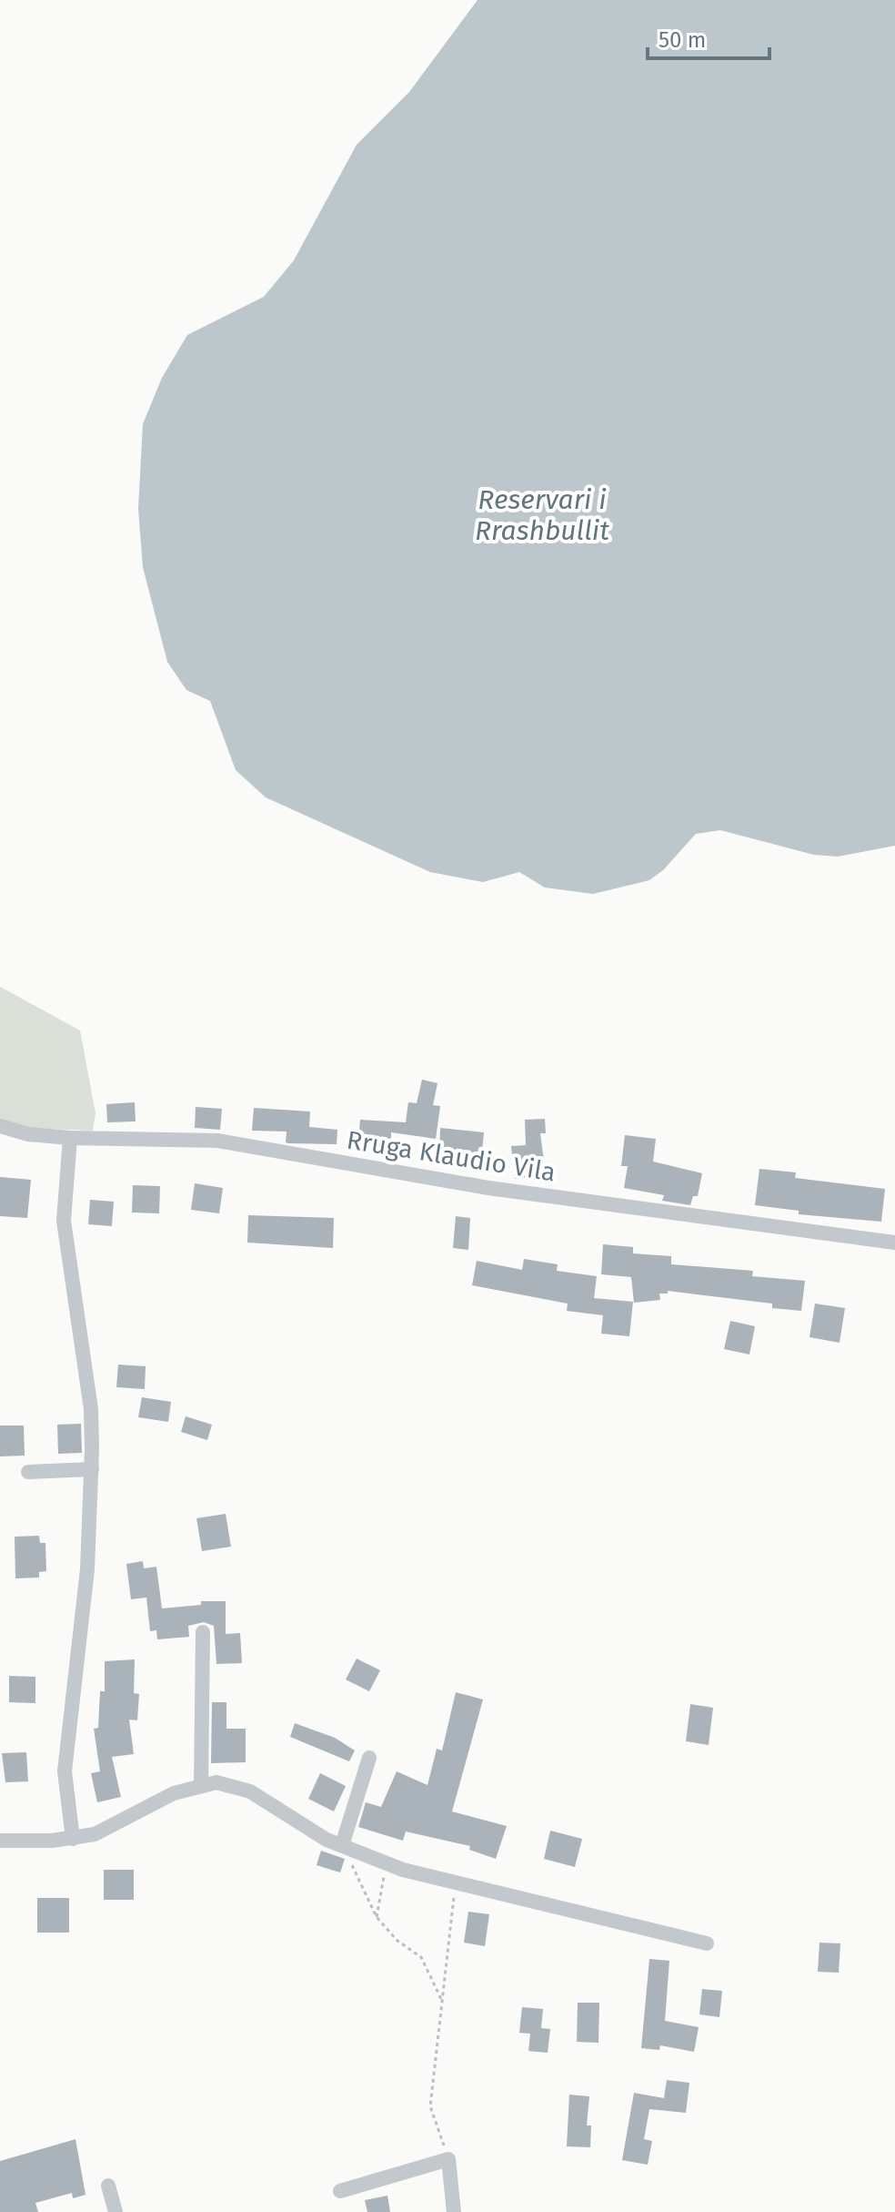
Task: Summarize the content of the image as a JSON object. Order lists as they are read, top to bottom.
{
  "streets": {
    "street": ["Rruga Klaudio Vila"]
  },
  "water": ["Reservari i Rrashbullit"],
  "scale_bar": "50 m"
}
